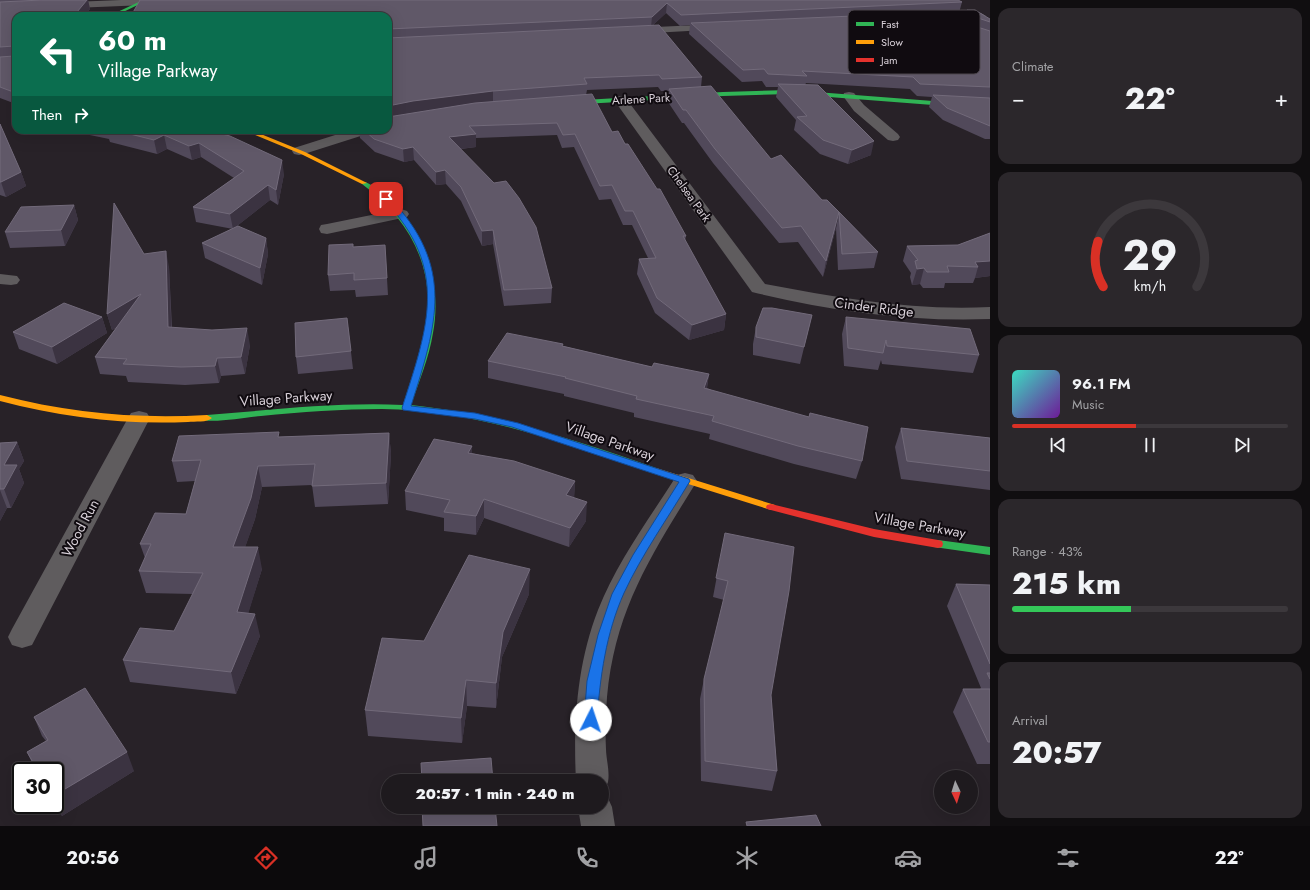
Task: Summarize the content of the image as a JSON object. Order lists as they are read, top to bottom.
{
  "streets": {
    "street": [
      "Arlene Park",
      "Chelsea Park",
      "Cinder Ridge",
      "Village Parkway",
      "Wood Run"
    ]
  },
  "crossings": [
    ["Arlene Park", "Chelsea Park"],
    ["Chelsea Park", "Cinder Ridge"],
    ["Village Parkway", "Wood Run"]
  ],
  "legend": ["Fast", "Slow", "Jam"],
  "north": "bottom",
  "page": {
    "tile": [
      "Climate",
      ["Range · 43%", "215 km"],
      ["Arrival", "20:57"]
    ],
    "turn": ["60 m", "Village Parkway"],
    "heat": ["−", "22°", "+"],
    "then": "Then",
    "song": ["96.1 FM", "Music"],
    "limit": "30",
    "trip": "20:57 · 1 min · 240 m",
    "tabs": ["20:56", "22°"],
    "gauge": ["29", "km/h"]
  }
}
